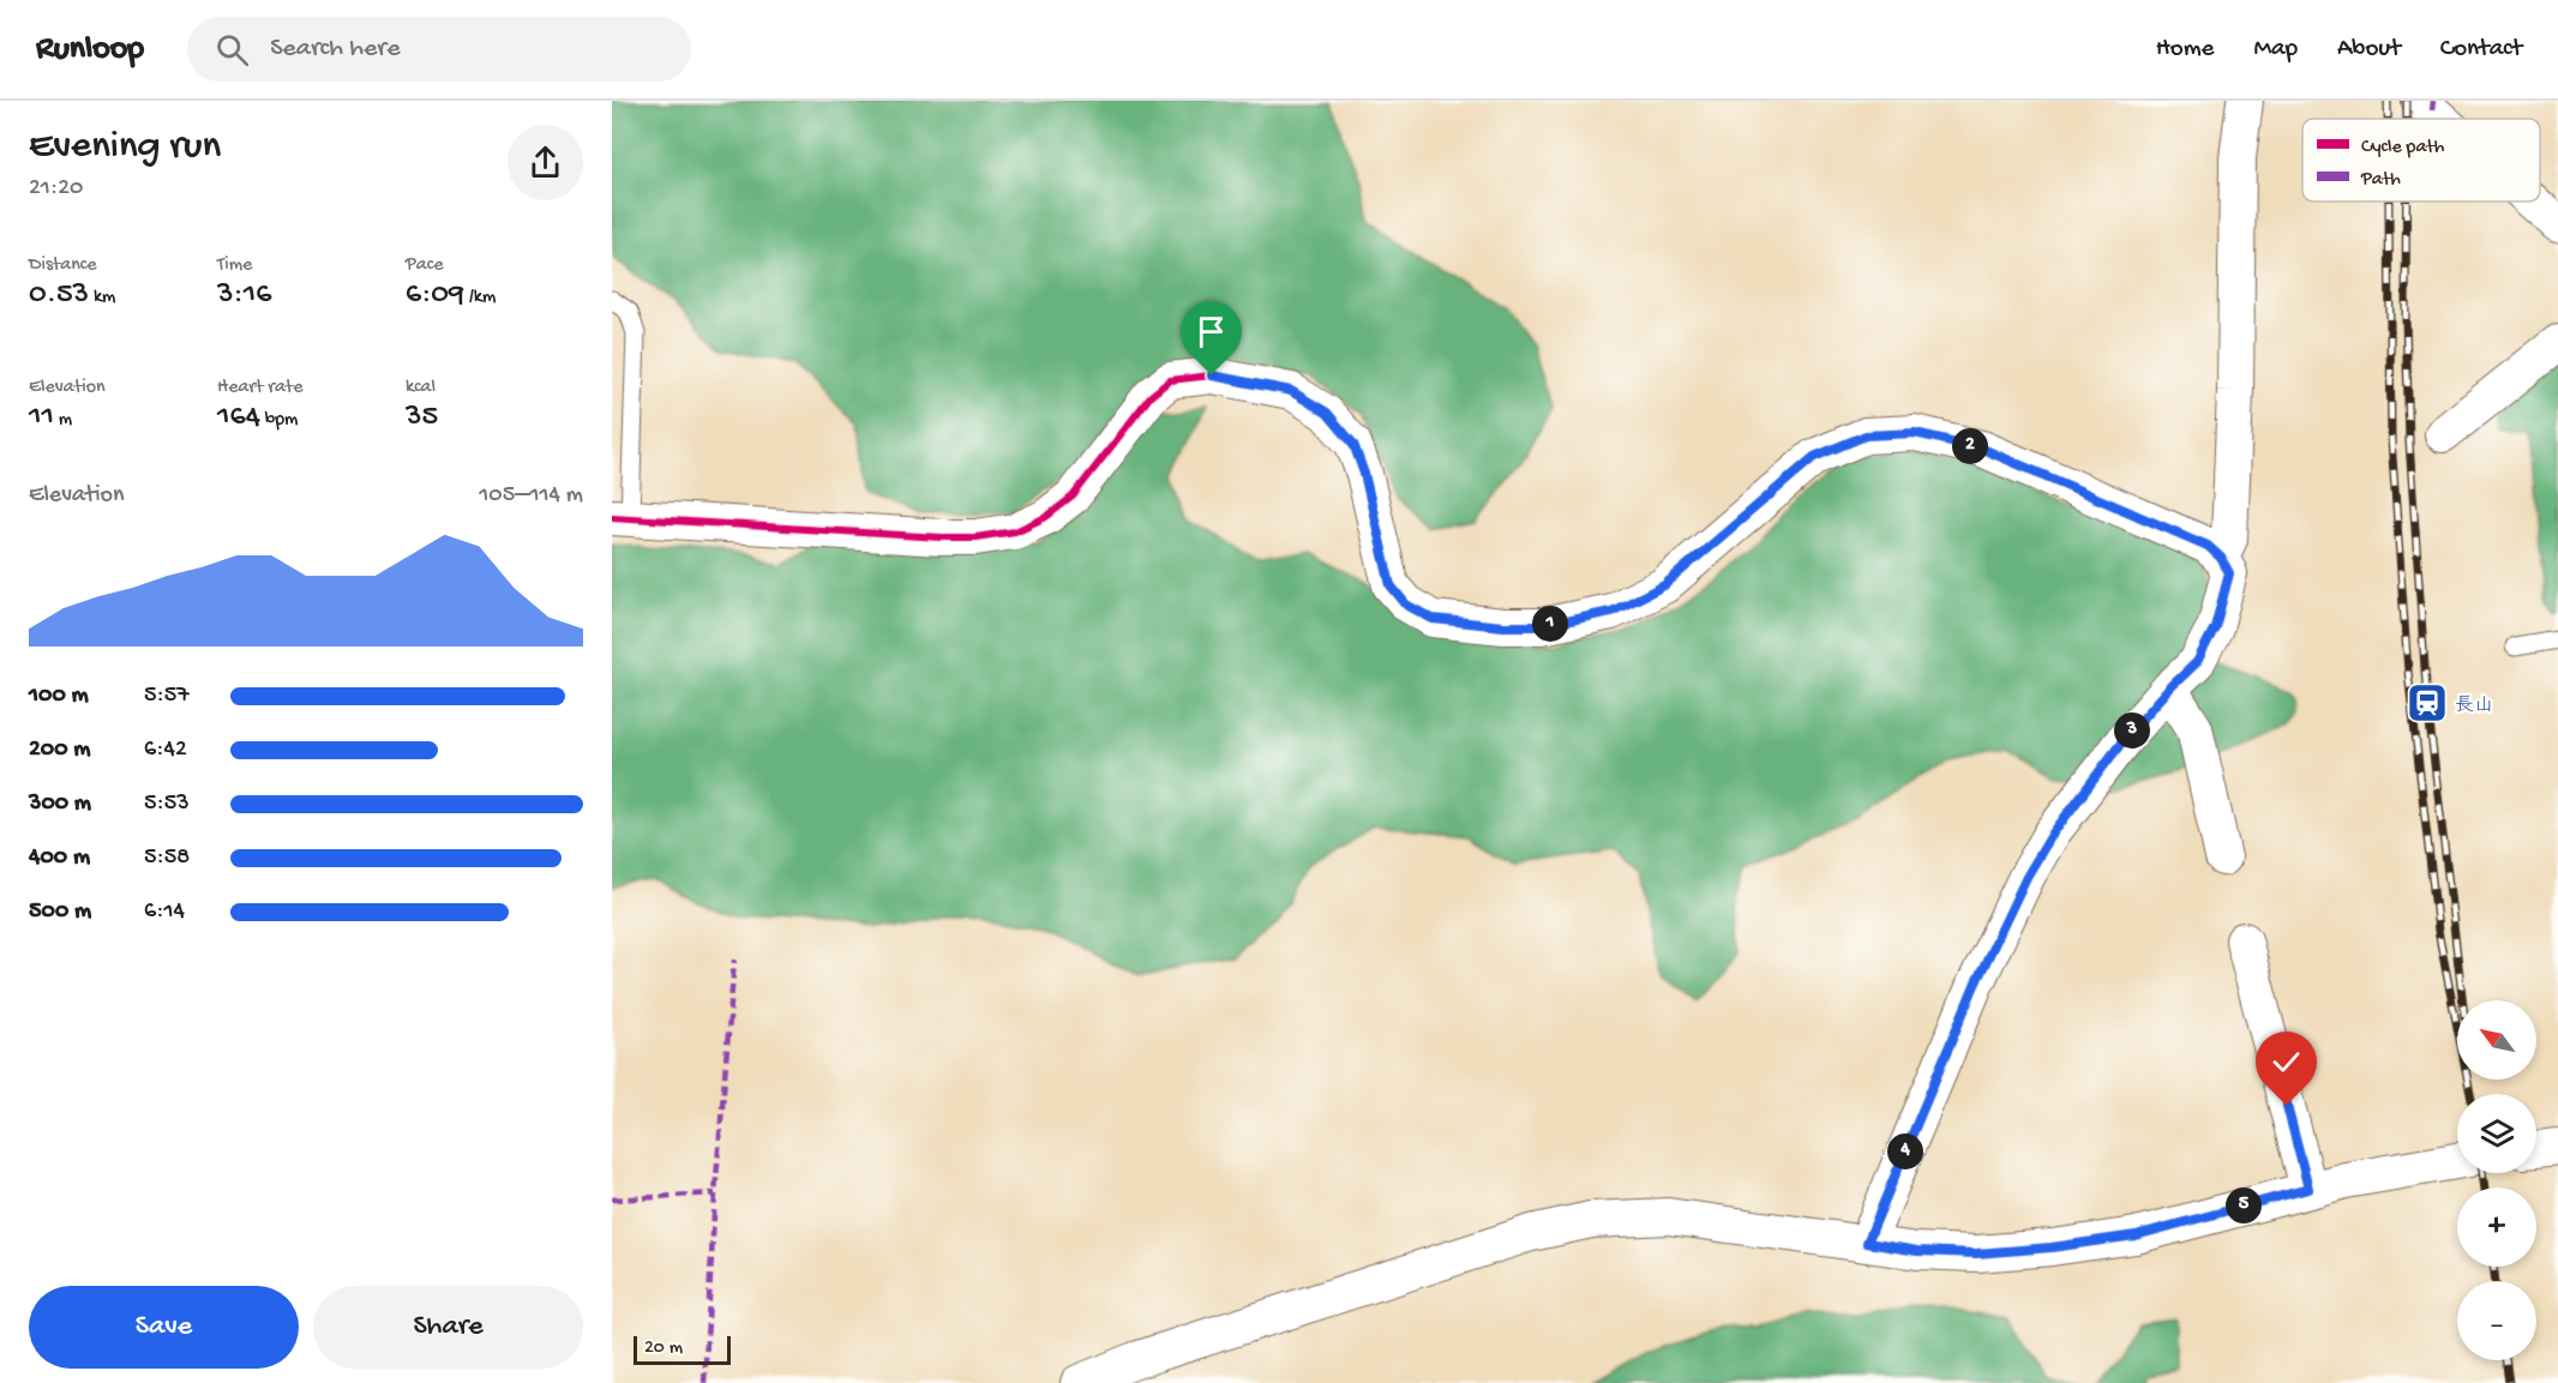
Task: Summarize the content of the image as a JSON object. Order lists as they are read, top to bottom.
{
  "places": {
    "station": ["長山"]
  },
  "legend": ["Cycle path", "Path"],
  "scale_bar": "20 m",
  "north": "top left",
  "page": {
    "header": "Runloop",
    "search": "Search here",
    "nav": [
      "Home",
      "Map",
      "About",
      "Contact"
    ],
    "heading": ["Evening run", "21:20"],
    "stats": [
      ["Distance", "0.53 km"],
      ["Time", "3:16"],
      ["Pace", "6:09 /km"],
      ["Elevation", "11 m"],
      ["Heart rate", "164 bpm"],
      ["kcal", "35"]
    ],
    "pins": [
      "2",
      "1",
      "3",
      "4",
      "5"
    ],
    "chart": ["Elevation", "105–114 m"],
    "list": [
      {
        "name": "100 m",
        "note": "5:57"
      },
      {
        "name": "200 m",
        "note": "6:42"
      },
      {
        "name": "300 m",
        "note": "5:53"
      },
      {
        "name": "400 m",
        "note": "5:58"
      },
      {
        "name": "500 m",
        "note": "6:14"
      }
    ],
    "map_buttons": ["+", "−"],
    "buttons": ["Save", "Share"],
    "scale": "20 m"
  }
}
